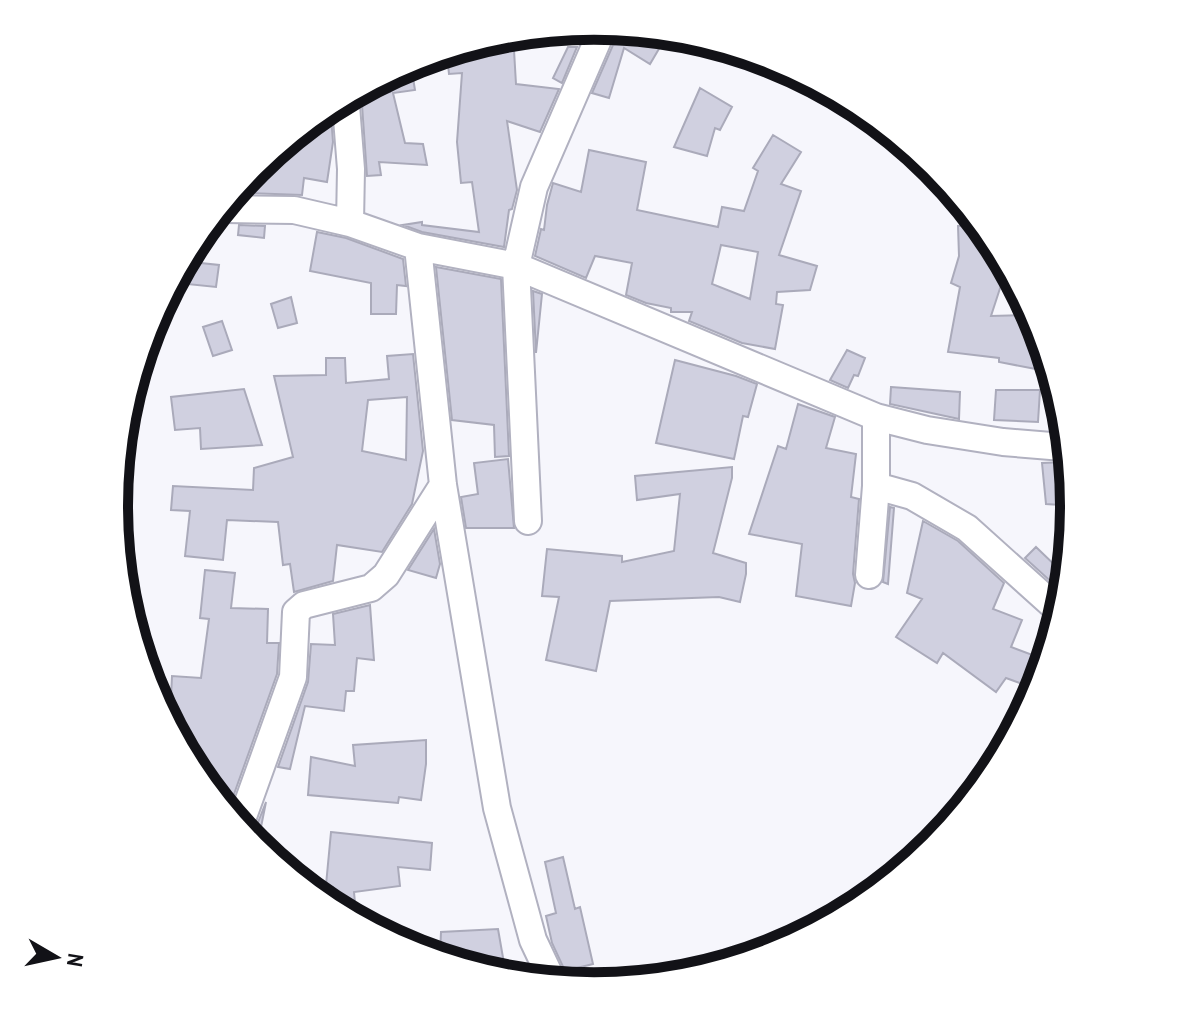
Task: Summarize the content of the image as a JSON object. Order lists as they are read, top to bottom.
{
  "north": "right"
}
